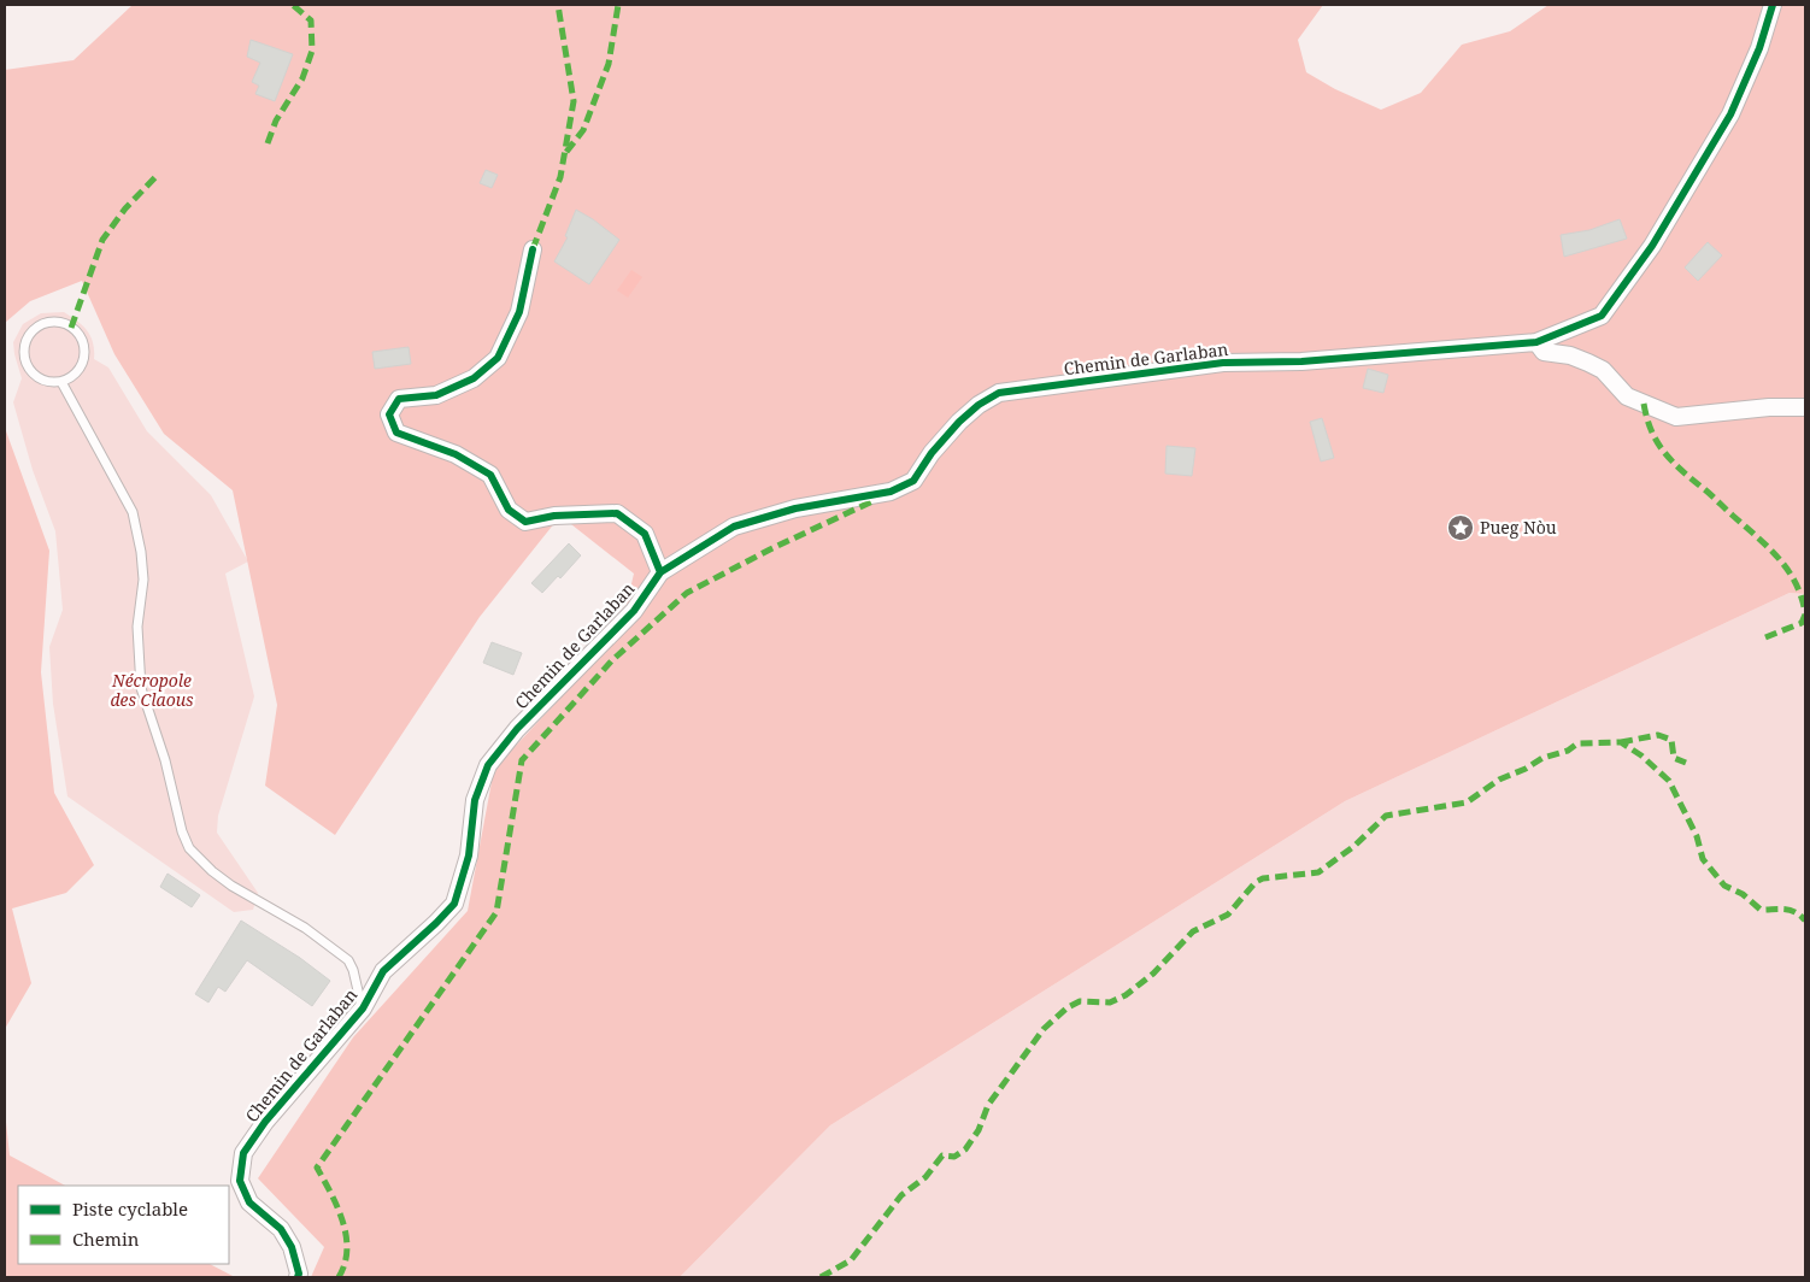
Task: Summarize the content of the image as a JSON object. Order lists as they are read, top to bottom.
{
  "streets": {
    "street": ["Chemin de Garlaban"]
  },
  "parks": ["Nécropole des Claous"],
  "places": {
    "place": ["Pueg Nòu"]
  },
  "legend": ["Piste cyclable", "Chemin"]
}
